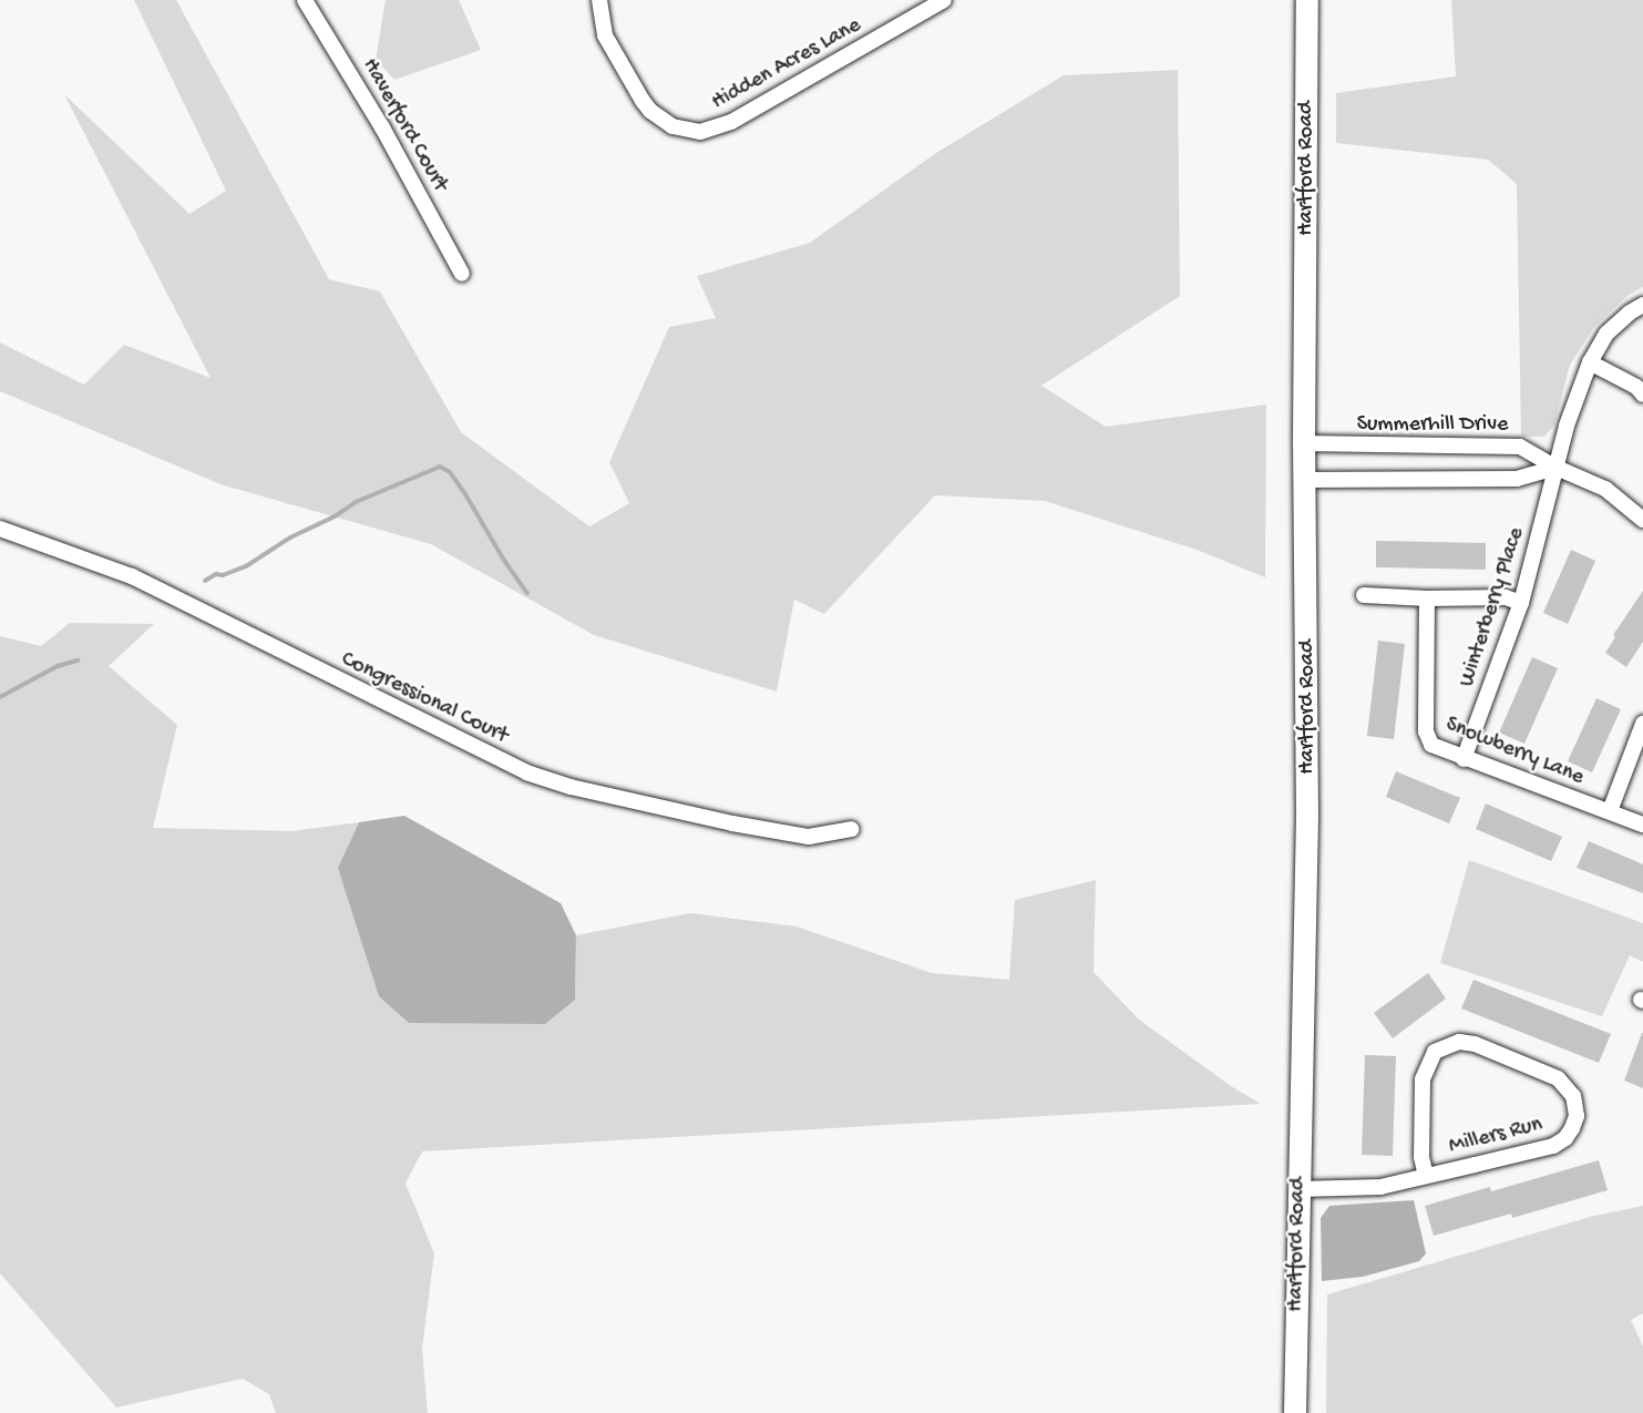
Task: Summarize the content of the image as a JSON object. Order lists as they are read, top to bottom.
{
  "streets": {
    "main road": ["Hartford Road"],
    "street": [
      "Hidden Acres Lane",
      "Haverford Court",
      "Summerhill Drive",
      "Winterberry Place",
      "Congressional Court",
      "Snowberry Lane",
      "Millers Run"
    ]
  },
  "crossings": [
    ["Hartford Road", "Summerhill Drive"],
    ["Hartford Road", "Millers Run"],
    ["Summerhill Drive", "Winterberry Place"],
    ["Winterberry Place", "Snowberry Lane"]
  ]
}
